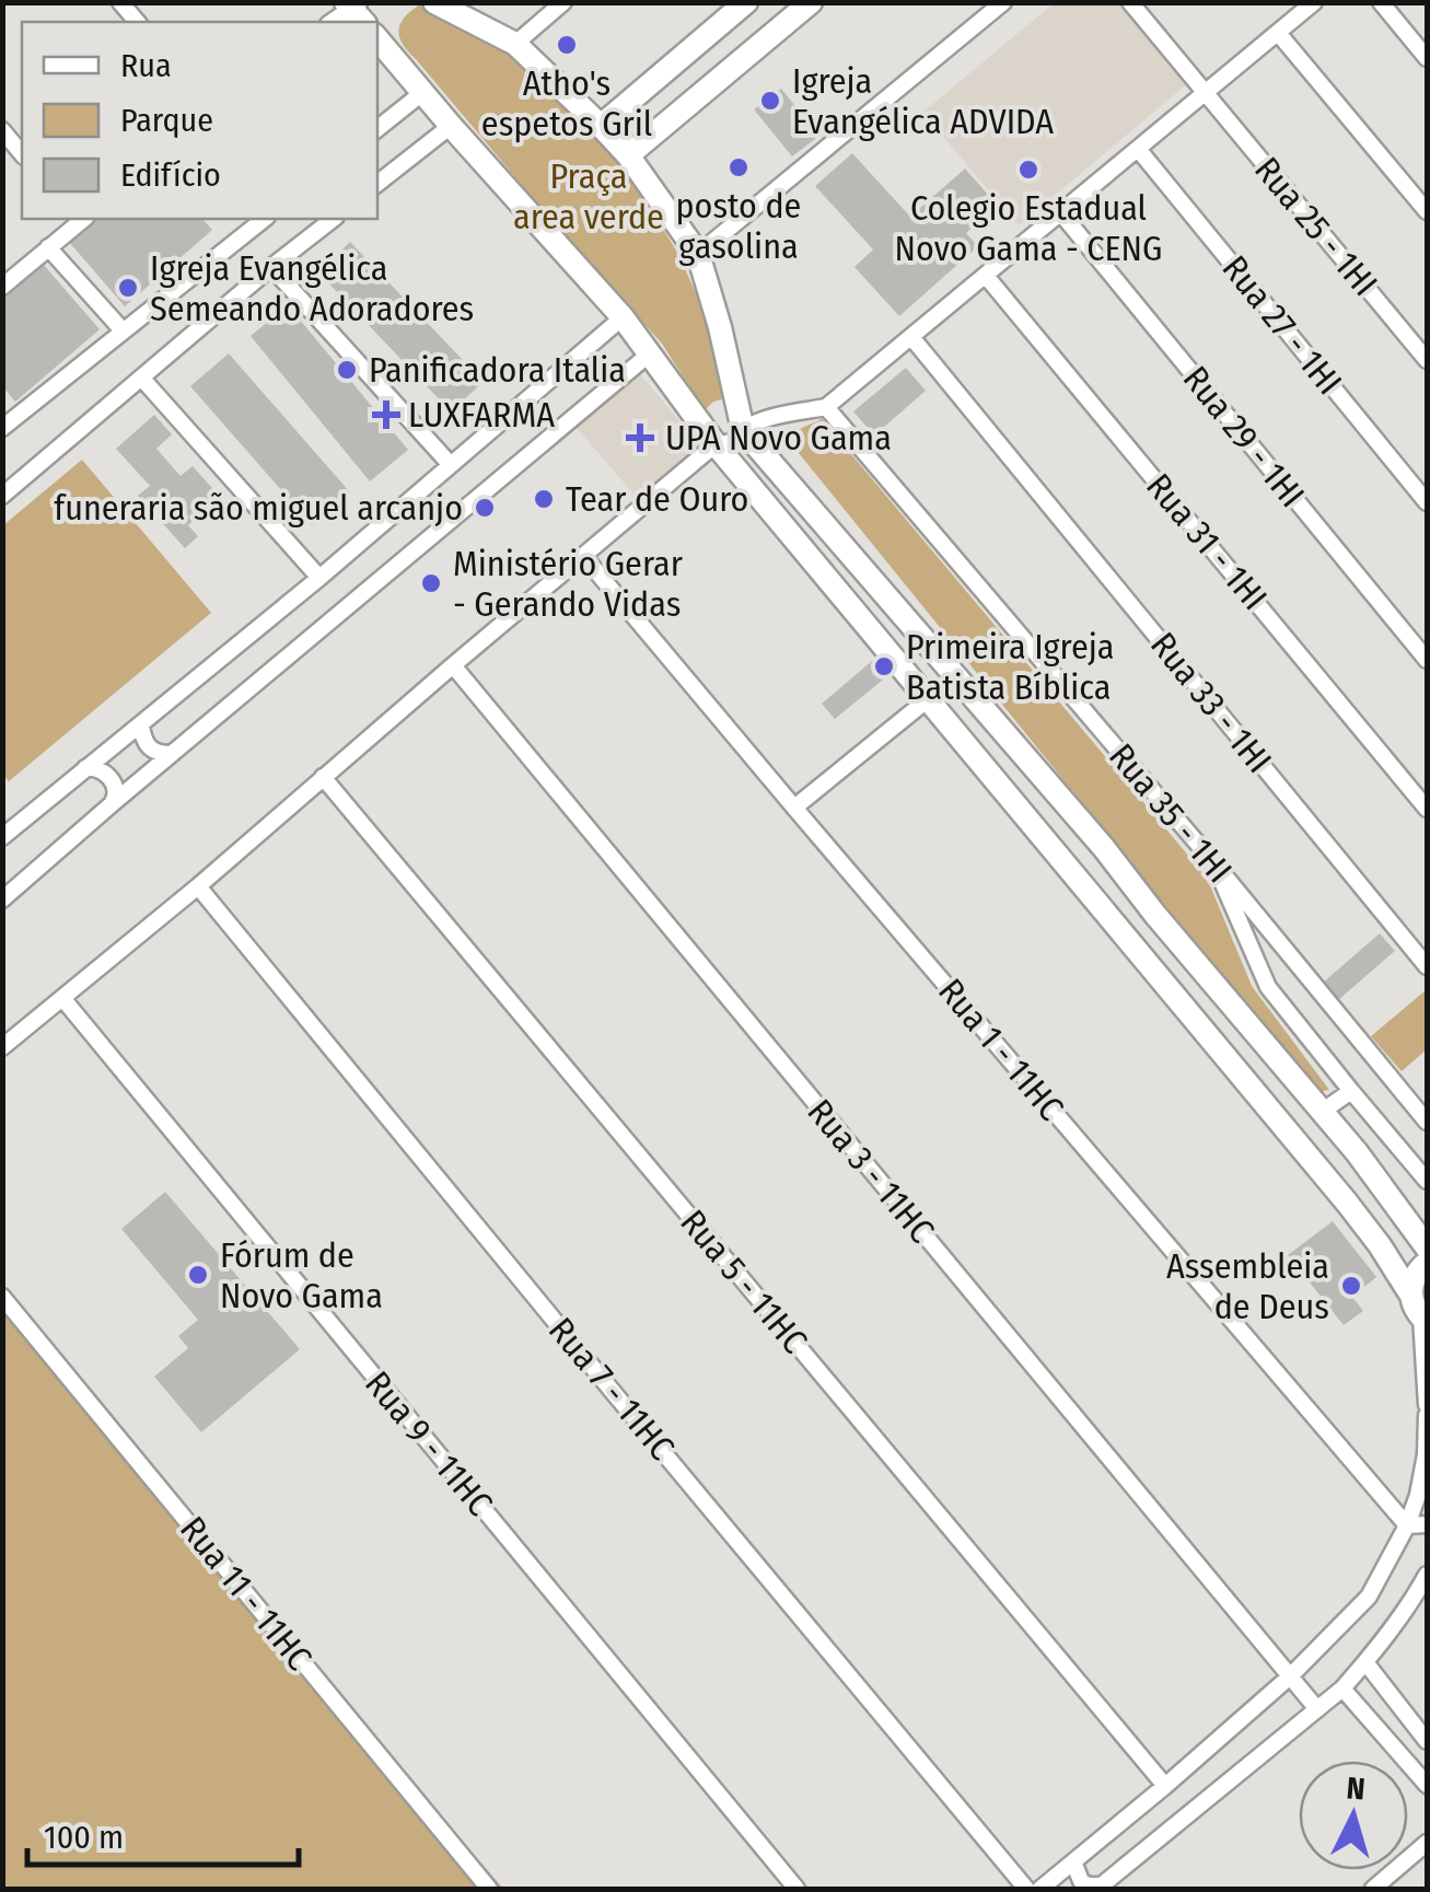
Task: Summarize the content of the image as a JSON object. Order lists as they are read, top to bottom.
{
  "streets": {
    "street": [
      "Rua 25 - 1HI",
      "Rua 27 - 1HI",
      "Rua 29 - 1HI",
      "Rua 31 - 1HI",
      "Rua 33 - 1HI",
      "Rua 35 - 1HI",
      "Rua 1 - 11HC",
      "Rua 3 - 11HC",
      "Rua 5 - 11HC",
      "Rua 7 - 11HC",
      "Rua 9 - 11HC",
      "Rua 11 - 11HC"
    ]
  },
  "parks": ["Praça area verde"],
  "places": {
    "other": [
      "Atho's espetos Gril",
      "Igreja Evangélica ADVIDA",
      "posto de gasolina",
      "Colegio Estadual Novo Gama - CENG",
      "Igreja Evangélica Semeando Adoradores",
      "Panificadora Italia",
      "Tear de Ouro",
      "funeraria são miguel arcanjo",
      "Ministério Gerar - Gerando Vidas",
      "Primeira Igreja Batista Bíblica",
      "Fórum de Novo Gama",
      "Assembleia de Deus"
    ],
    "health": ["LUXFARMA", "UPA Novo Gama"]
  },
  "legend": ["Rua", "Parque", "Edifício"],
  "scale_bar": "100 m",
  "north": "top"
}
